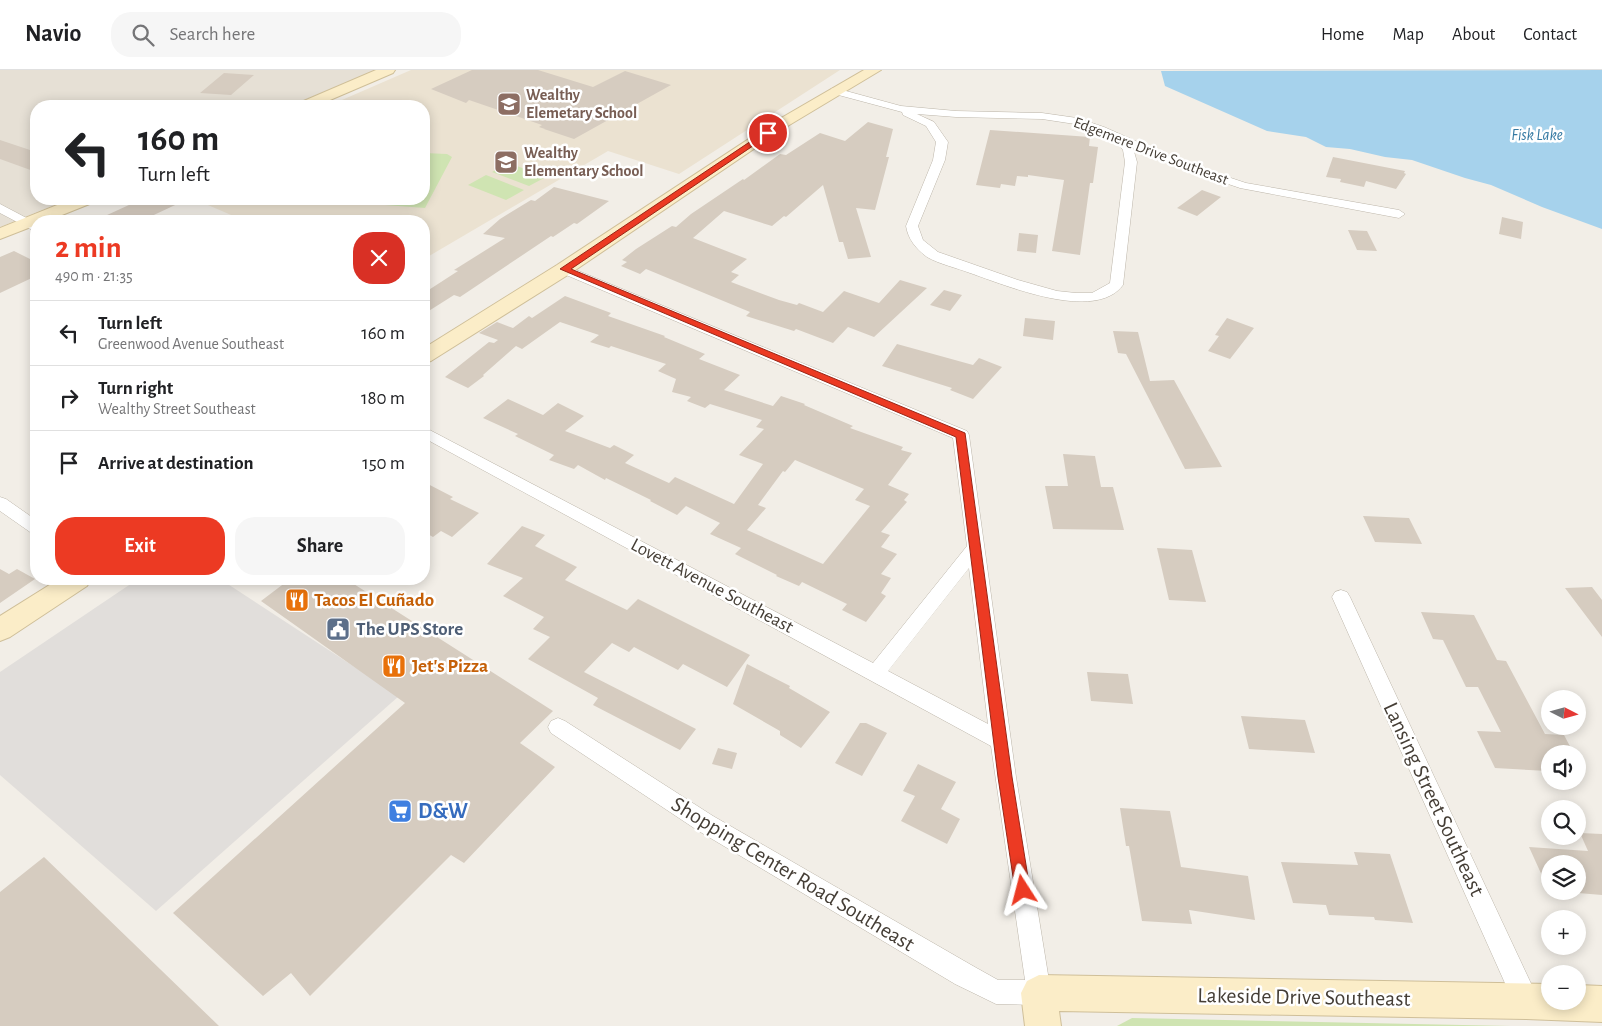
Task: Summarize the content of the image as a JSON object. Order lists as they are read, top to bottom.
{
  "streets": {
    "main road": ["Lakeside Drive Southeast"],
    "street": [
      "Edgemere Drive Southeast",
      "Lovett Avenue Southeast",
      "Lansing Street Southeast",
      "Shopping Center Road Southeast"
    ]
  },
  "crossings": [
    ["Lansing Street Southeast", "Lakeside Drive Southeast"],
    ["Shopping Center Road Southeast", "Lakeside Drive Southeast"]
  ],
  "water": ["Fisk Lake"],
  "places": {
    "school or university": ["Wealthy Elemetary School", "Wealthy Elementary School"],
    "restaurant": ["Tacos El Cuñado", "Jet's Pizza"],
    "public building": ["The UPS Store"],
    "supermarket": ["D&W"]
  },
  "north": "right",
  "page": {
    "header": "Navio",
    "search": "Search here",
    "nav": [
      "Home",
      "Map",
      "About",
      "Contact"
    ],
    "turn": ["160 m", "Turn left"],
    "heading": ["2 min", "490 m · 21:35"],
    "list": [
      {
        "name": "Turn left",
        "note": "Greenwood Avenue Southeast",
        "value": "160 m"
      },
      {
        "name": "Turn right",
        "note": "Wealthy Street Southeast",
        "value": "180 m"
      },
      {
        "name": "Arrive at destination",
        "value": "150 m"
      }
    ],
    "buttons": ["Exit", "Share"],
    "map_buttons": ["+", "−"]
  }
}
